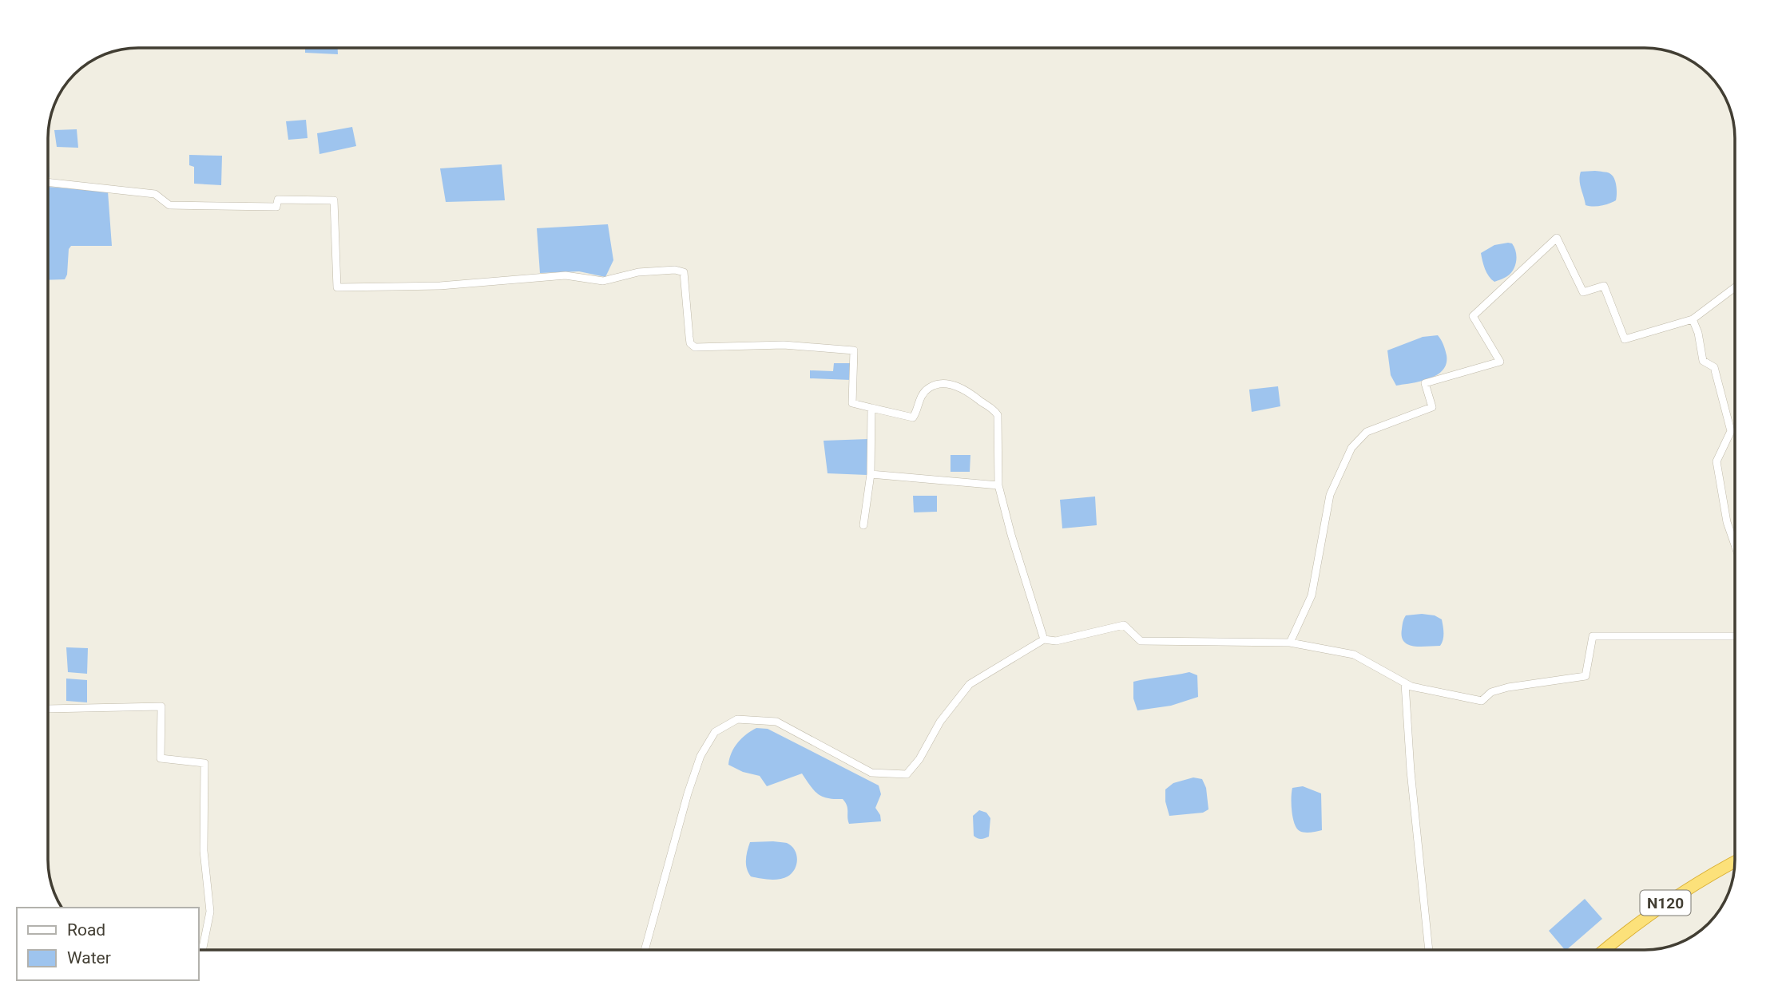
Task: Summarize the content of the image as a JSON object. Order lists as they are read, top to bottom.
{
  "streets": {
    "highway": ["N120"]
  },
  "legend": ["Road", "Water"]
}
